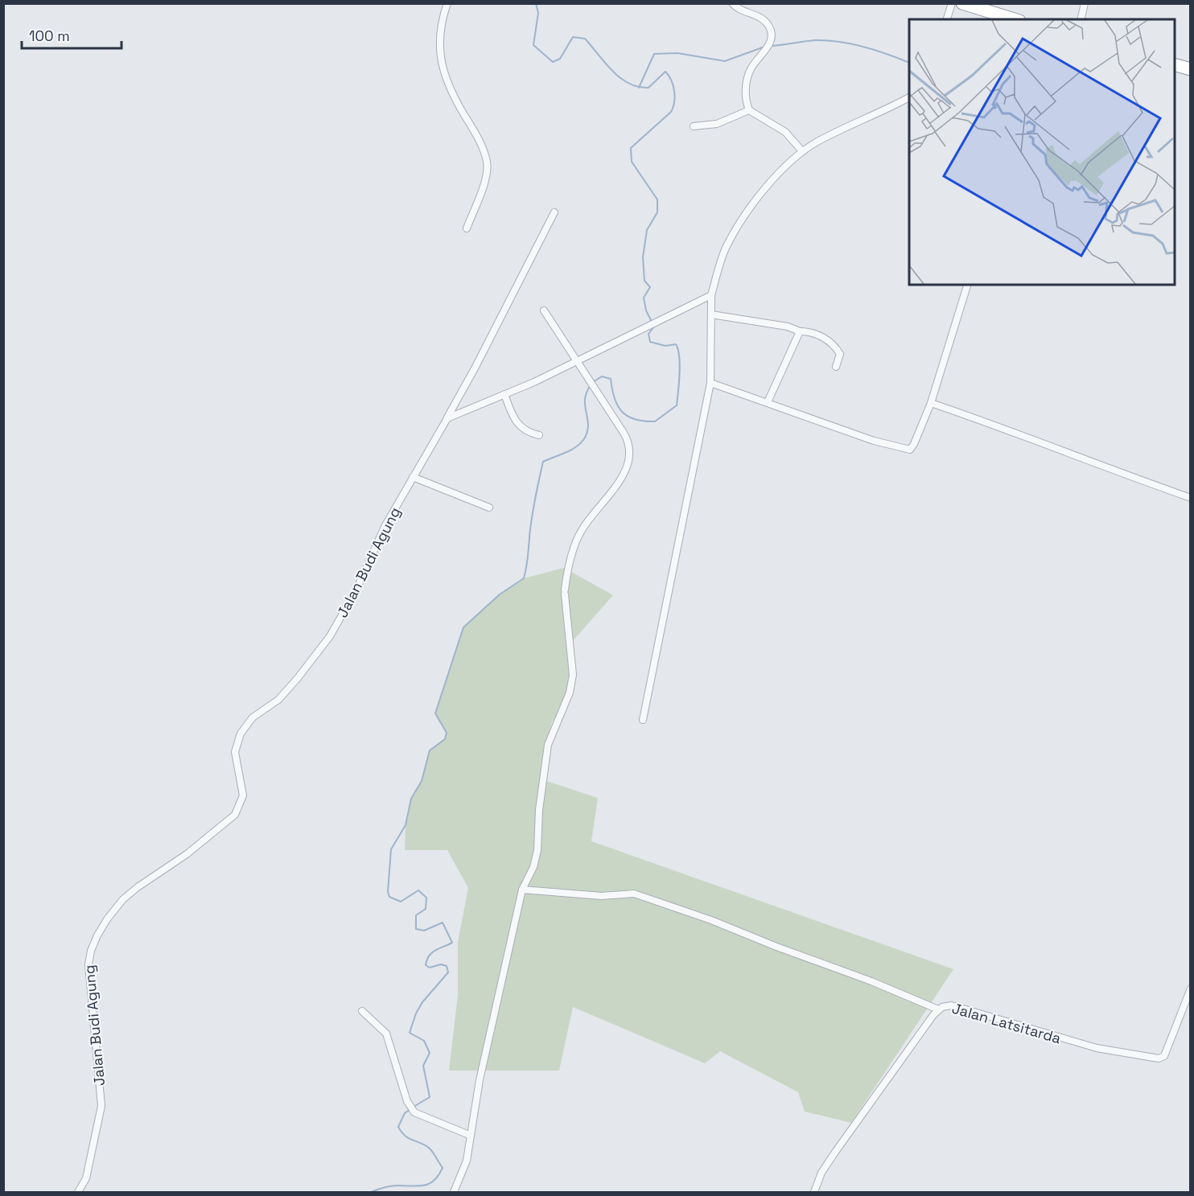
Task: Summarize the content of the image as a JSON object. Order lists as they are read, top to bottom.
{
  "streets": {
    "street": ["Jalan Budi Agung", "Jalan Latsitarda"]
  },
  "scale_bar": "100 m"
}
